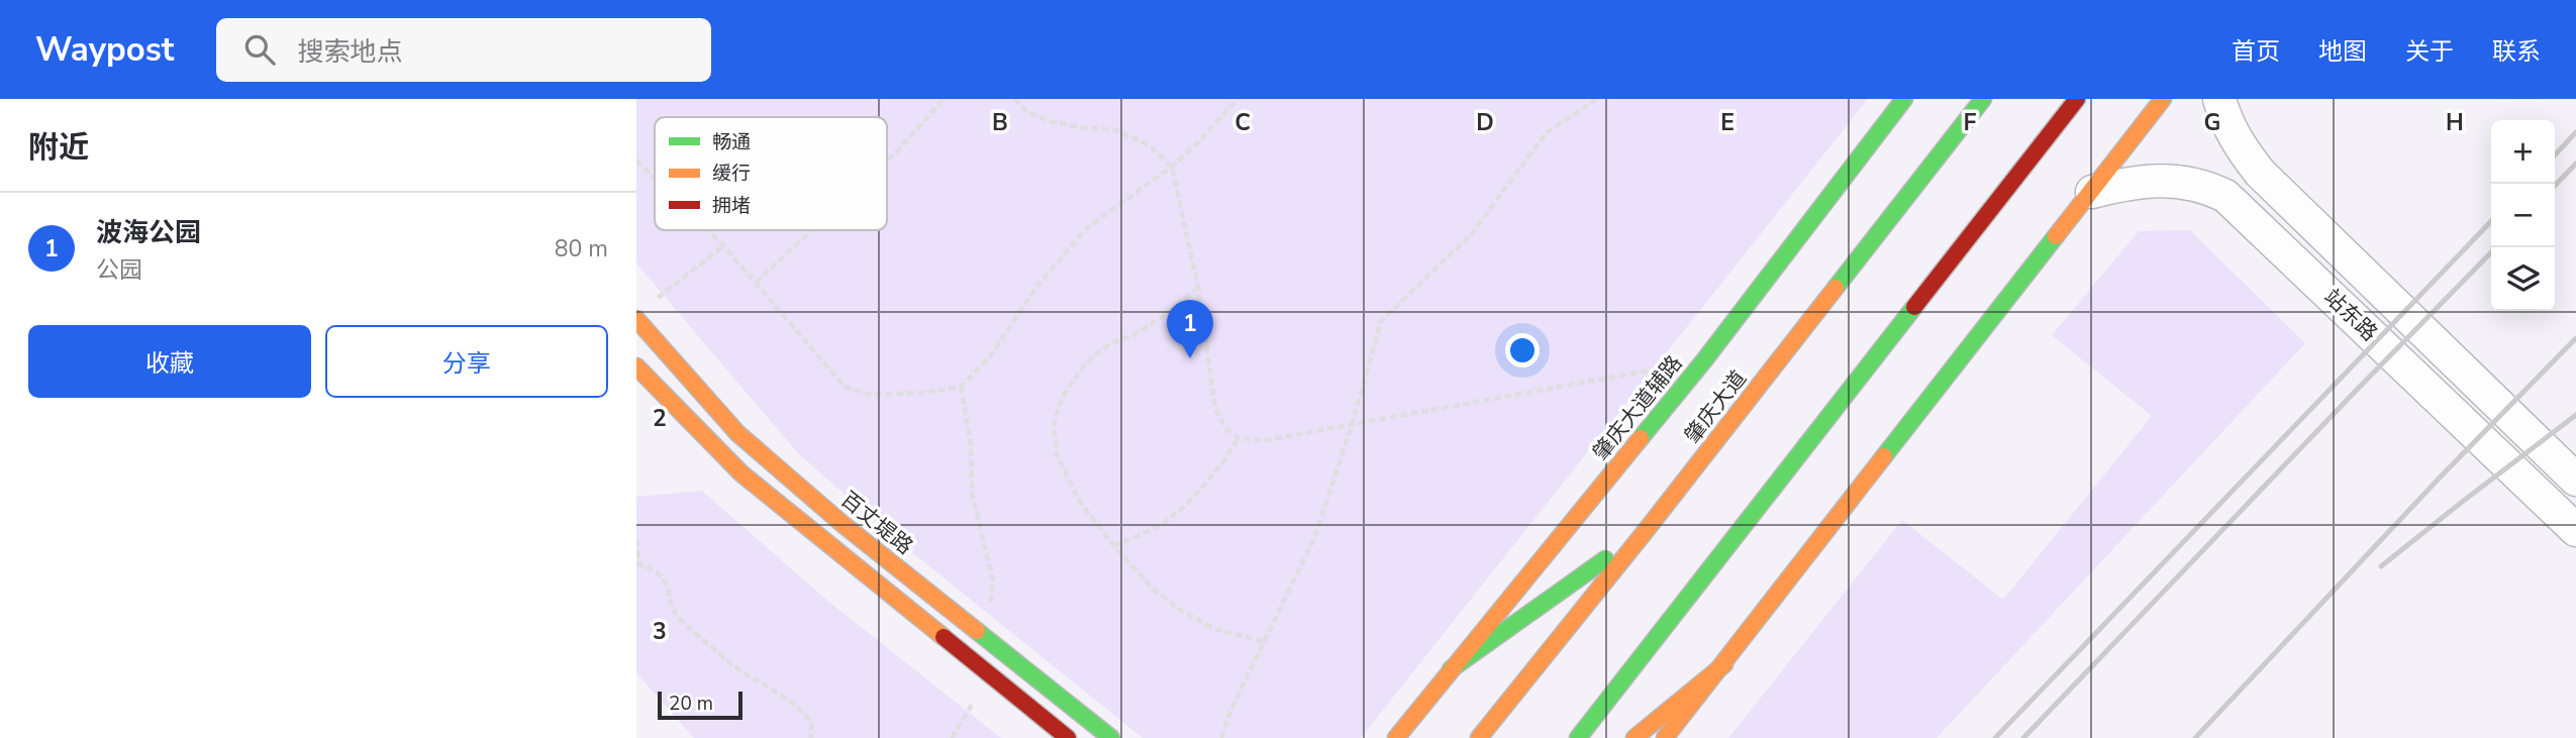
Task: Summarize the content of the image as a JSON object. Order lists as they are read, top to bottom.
{
  "streets": {
    "main road": ["肇庆大道", "肇庆大道辅路", "百丈堤路"],
    "street": ["站东路"]
  },
  "legend": ["畅通", "缓行", "拥堵"],
  "scale_bar": "20 m",
  "page": {
    "header": "Waypost",
    "search": "搜索地点",
    "nav": [
      "首页",
      "地图",
      "关于",
      "联系"
    ],
    "heading": "附近",
    "map_buttons": ["+", "−"],
    "list": [
      {
        "mark": "1",
        "name": "波海公园",
        "note": "公园",
        "value": "80 m"
      }
    ],
    "pins": "1",
    "buttons": ["收藏", "分享"],
    "scale": "20 m"
  },
  "grid": {
    "columns": [
      "B",
      "C",
      "D",
      "E",
      "F",
      "G",
      "H"
    ],
    "rows": ["2", "3"]
  }
}
